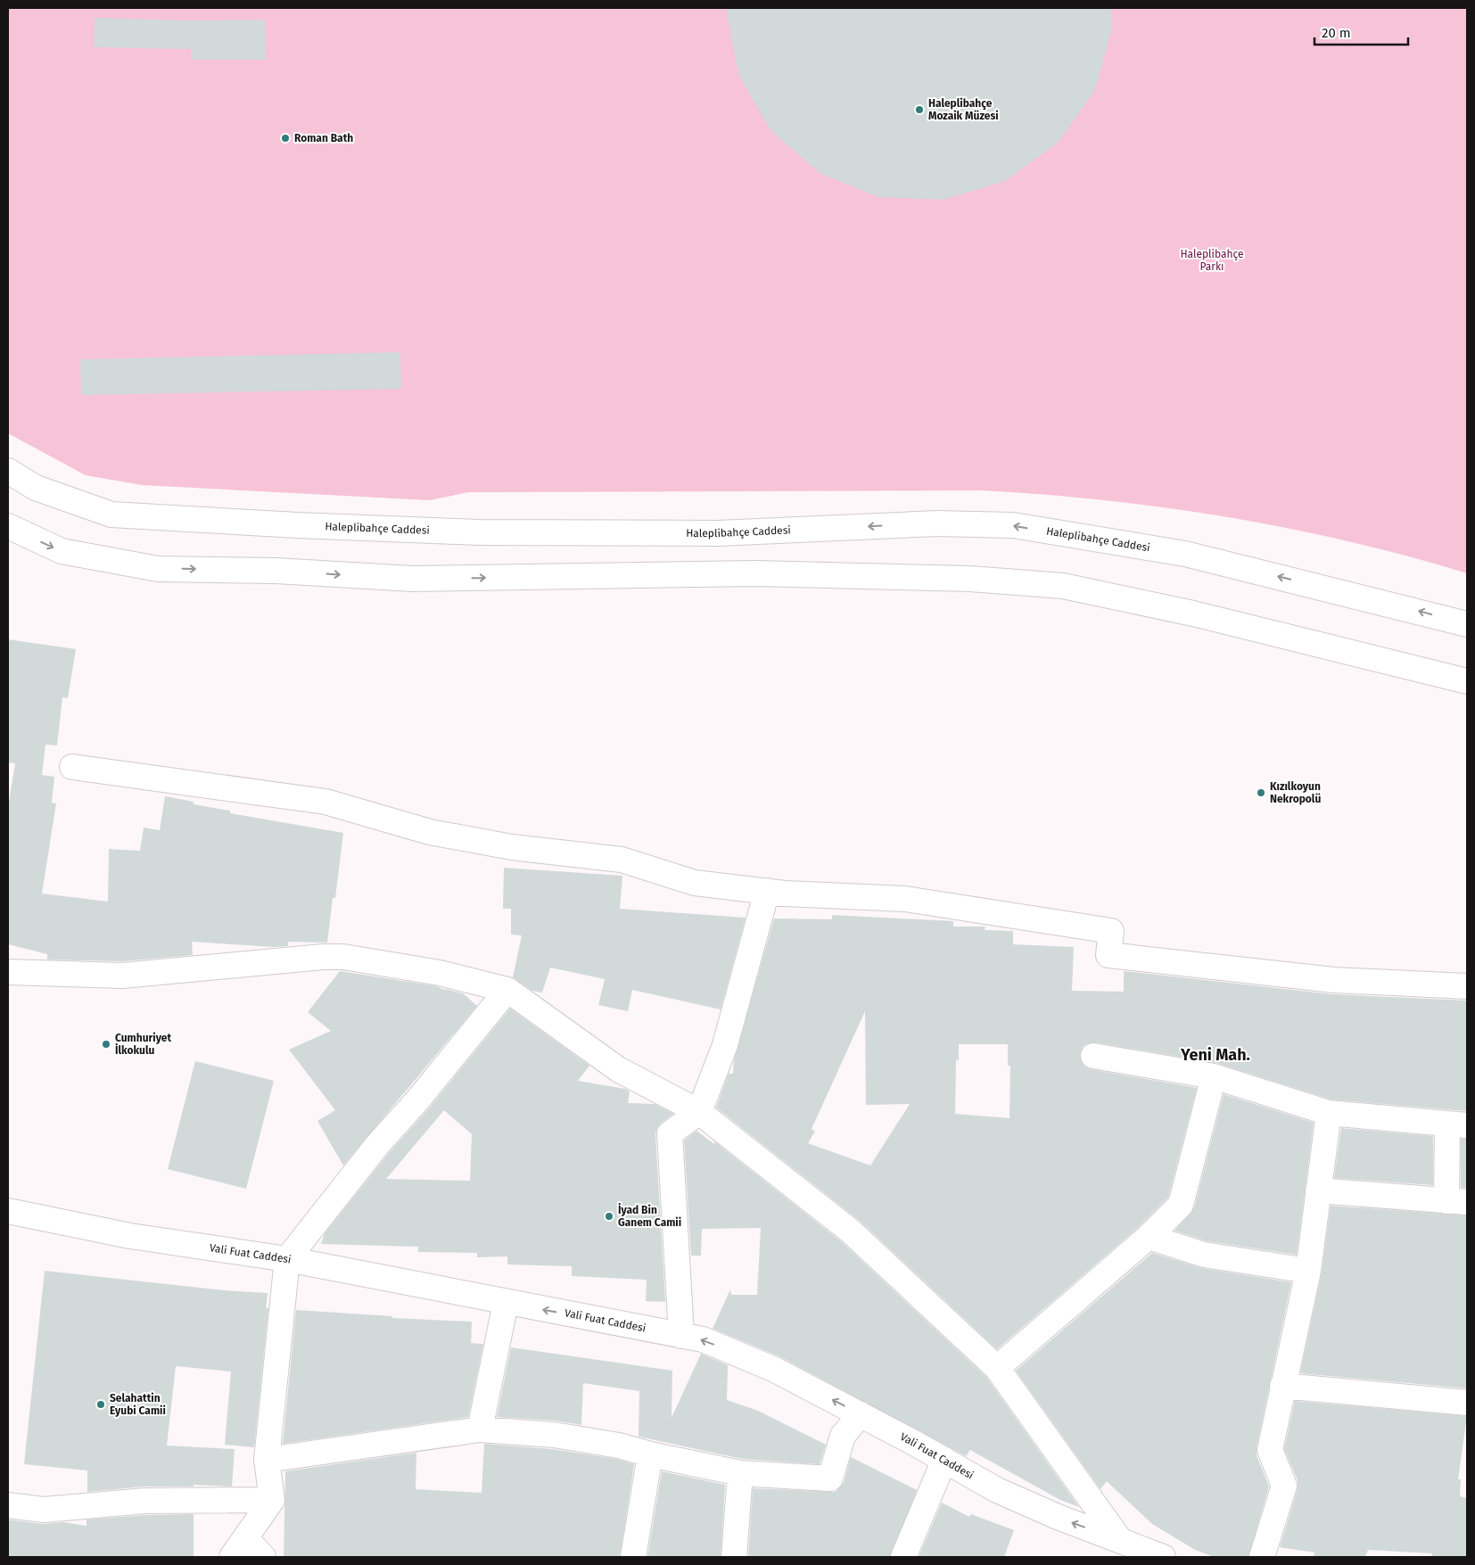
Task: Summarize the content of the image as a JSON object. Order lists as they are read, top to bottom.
{
  "streets": {
    "street": ["Haleplibahçe Caddesi", "Vali Fuat Caddesi"]
  },
  "districts": ["Yeni Mah."],
  "parks": ["Haleplibahçe Parkı"],
  "places": [
    "Haleplibahçe Mozaik Müzesi",
    "Roman Bath",
    "Kızılkoyun Nekropolü",
    "Cumhuriyet İlkokulu",
    "İyad Bin Ganem Camii",
    "Selahattin Eyubi Camii"
  ],
  "scale_bar": "20 m"
}
